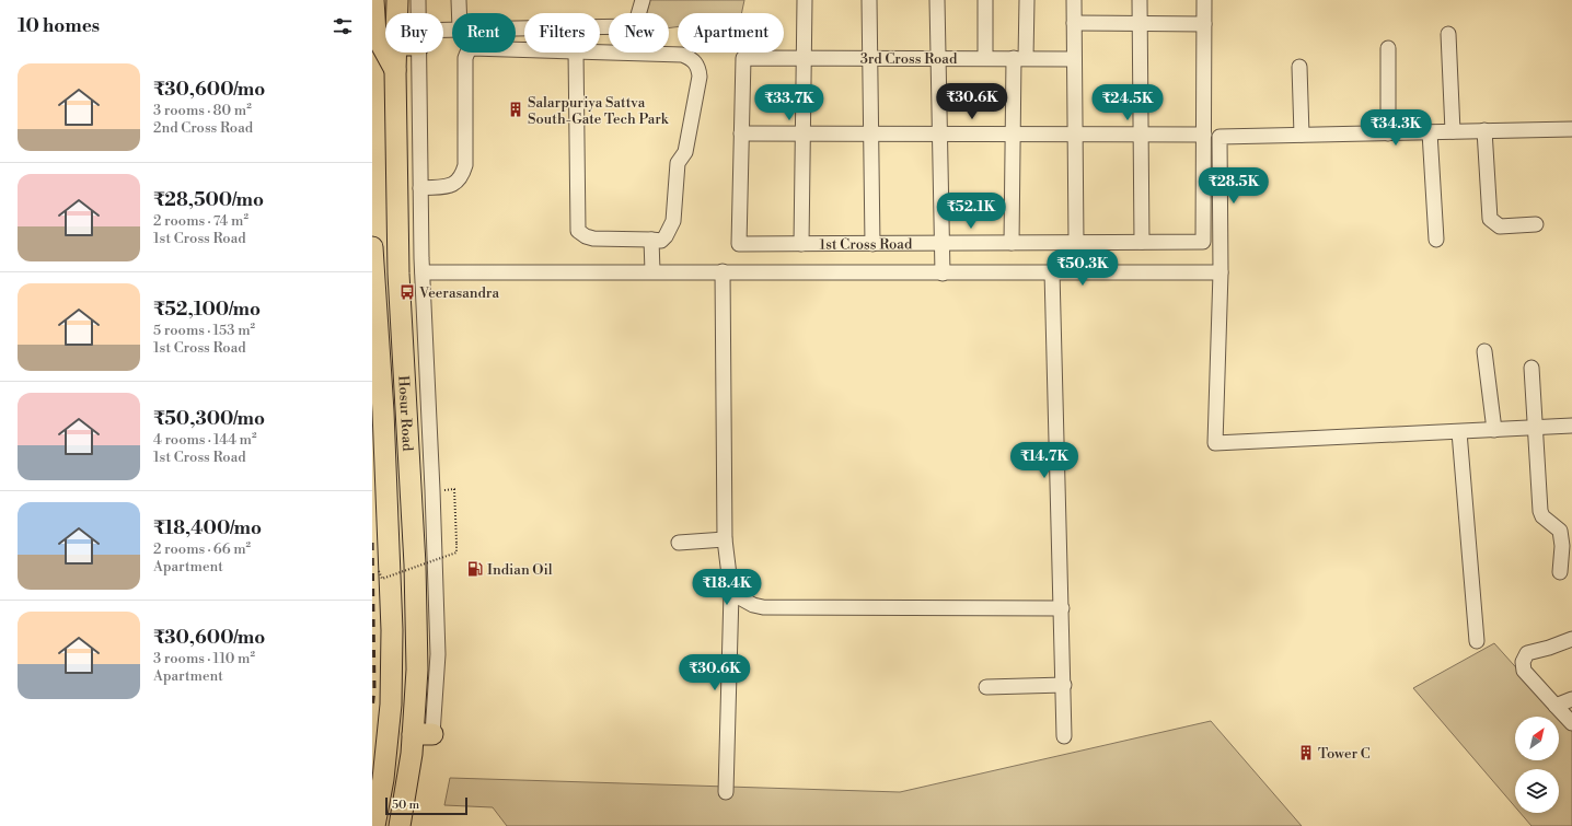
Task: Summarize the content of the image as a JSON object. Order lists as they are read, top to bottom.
{
  "streets": {
    "highway": ["Hosur Road"],
    "street": ["3rd Cross Road", "1st Cross Road"]
  },
  "crossings": [
    ["3rd Cross Road", "1st Cross Road"]
  ],
  "places": {
    "building": ["Salarpuriya Sattva South-Gate Tech Park", "Tower C"],
    "bus stop": ["Veerasandra"],
    "fuel station": ["Indian Oil"]
  },
  "scale_bar": "50 m",
  "north": "top right",
  "page": {
    "heading": "10 homes",
    "chip": [
      "Buy",
      "Rent",
      "Filters",
      "New",
      "Apartment"
    ],
    "list": [
      {
        "name": "₹30,600/mo",
        "note": "3 rooms · 80 m² · 2nd Cross Road"
      },
      {
        "name": "₹28,500/mo",
        "note": "2 rooms · 74 m² · 1st Cross Road"
      },
      {
        "name": "₹52,100/mo",
        "note": "5 rooms · 153 m² · 1st Cross Road"
      },
      {
        "name": "₹50,300/mo",
        "note": "4 rooms · 144 m² · 1st Cross Road"
      },
      {
        "name": "₹18,400/mo",
        "note": "2 rooms · 66 m² · Apartment"
      },
      {
        "name": "₹30,600/mo",
        "note": "3 rooms · 110 m² · Apartment"
      }
    ],
    "price": [
      "₹30.6K",
      "₹33.7K",
      "₹24.5K",
      "₹34.3K",
      "₹28.5K",
      "₹52.1K",
      "₹50.3K",
      "₹14.7K",
      "₹18.4K",
      "₹30.6K"
    ],
    "scale": "50 m"
  }
}
